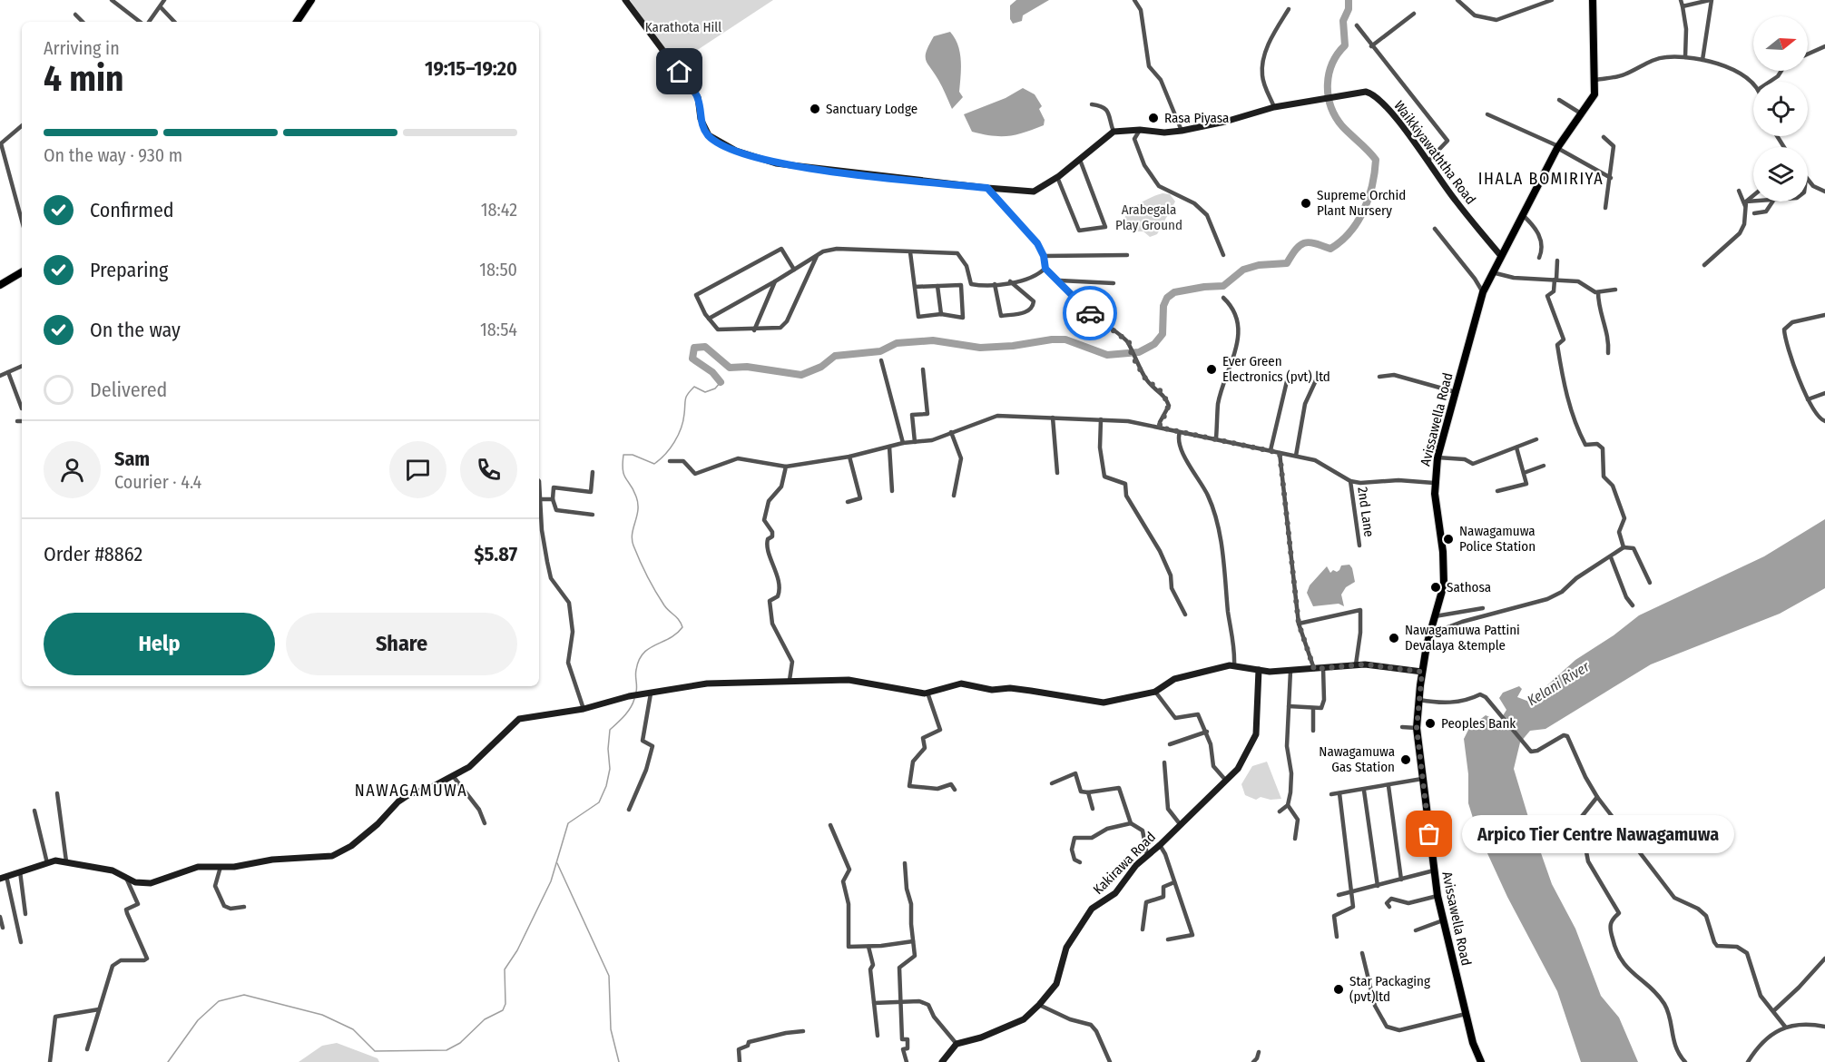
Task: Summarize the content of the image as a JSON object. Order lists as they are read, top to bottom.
{
  "streets": {
    "main road": ["Avissawella Road"],
    "street": ["Waikkiyawaththa Road", "2nd Lane", "Kakirawa Road"]
  },
  "crossings": [
    ["Waikkiyawaththa Road", "Avissawella Road"]
  ],
  "districts": ["IHALA BOMIRIYA", "NAWAGAMUWA"],
  "water": ["Kelani River"],
  "parks": ["Karathota Hill", "Arabegala Play Ground"],
  "places": [
    "Sanctuary Lodge",
    "Rasa Piyasa",
    "Supreme Orchid Plant Nursery",
    "Ever Green Electronics (pvt) ltd",
    "Nawagamuwa Police Station",
    "Sathosa",
    "Nawagamuwa Pattini Devalaya &temple",
    "Peoples Bank",
    "Nawagamuwa Gas Station",
    "Arpico Tier Centre Nawagamuwa",
    "Star Packaging (pvt)ltd"
  ],
  "north": "right",
  "page": {
    "heading": ["4 min", "Arriving in", "19:15–19:20"],
    "panel": [
      "Sam",
      "Courier · 4.4",
      "Order #8862",
      "$5.87"
    ],
    "bar": "On the way · 930 m",
    "list": [
      ["Confirmed", "18:42"],
      ["Preparing", "18:50"],
      ["On the way", "18:54"],
      "Delivered"
    ],
    "buttons": ["Help", "Share"],
    "bubble": "Arpico Tier Centre Nawagamuwa"
  }
}
